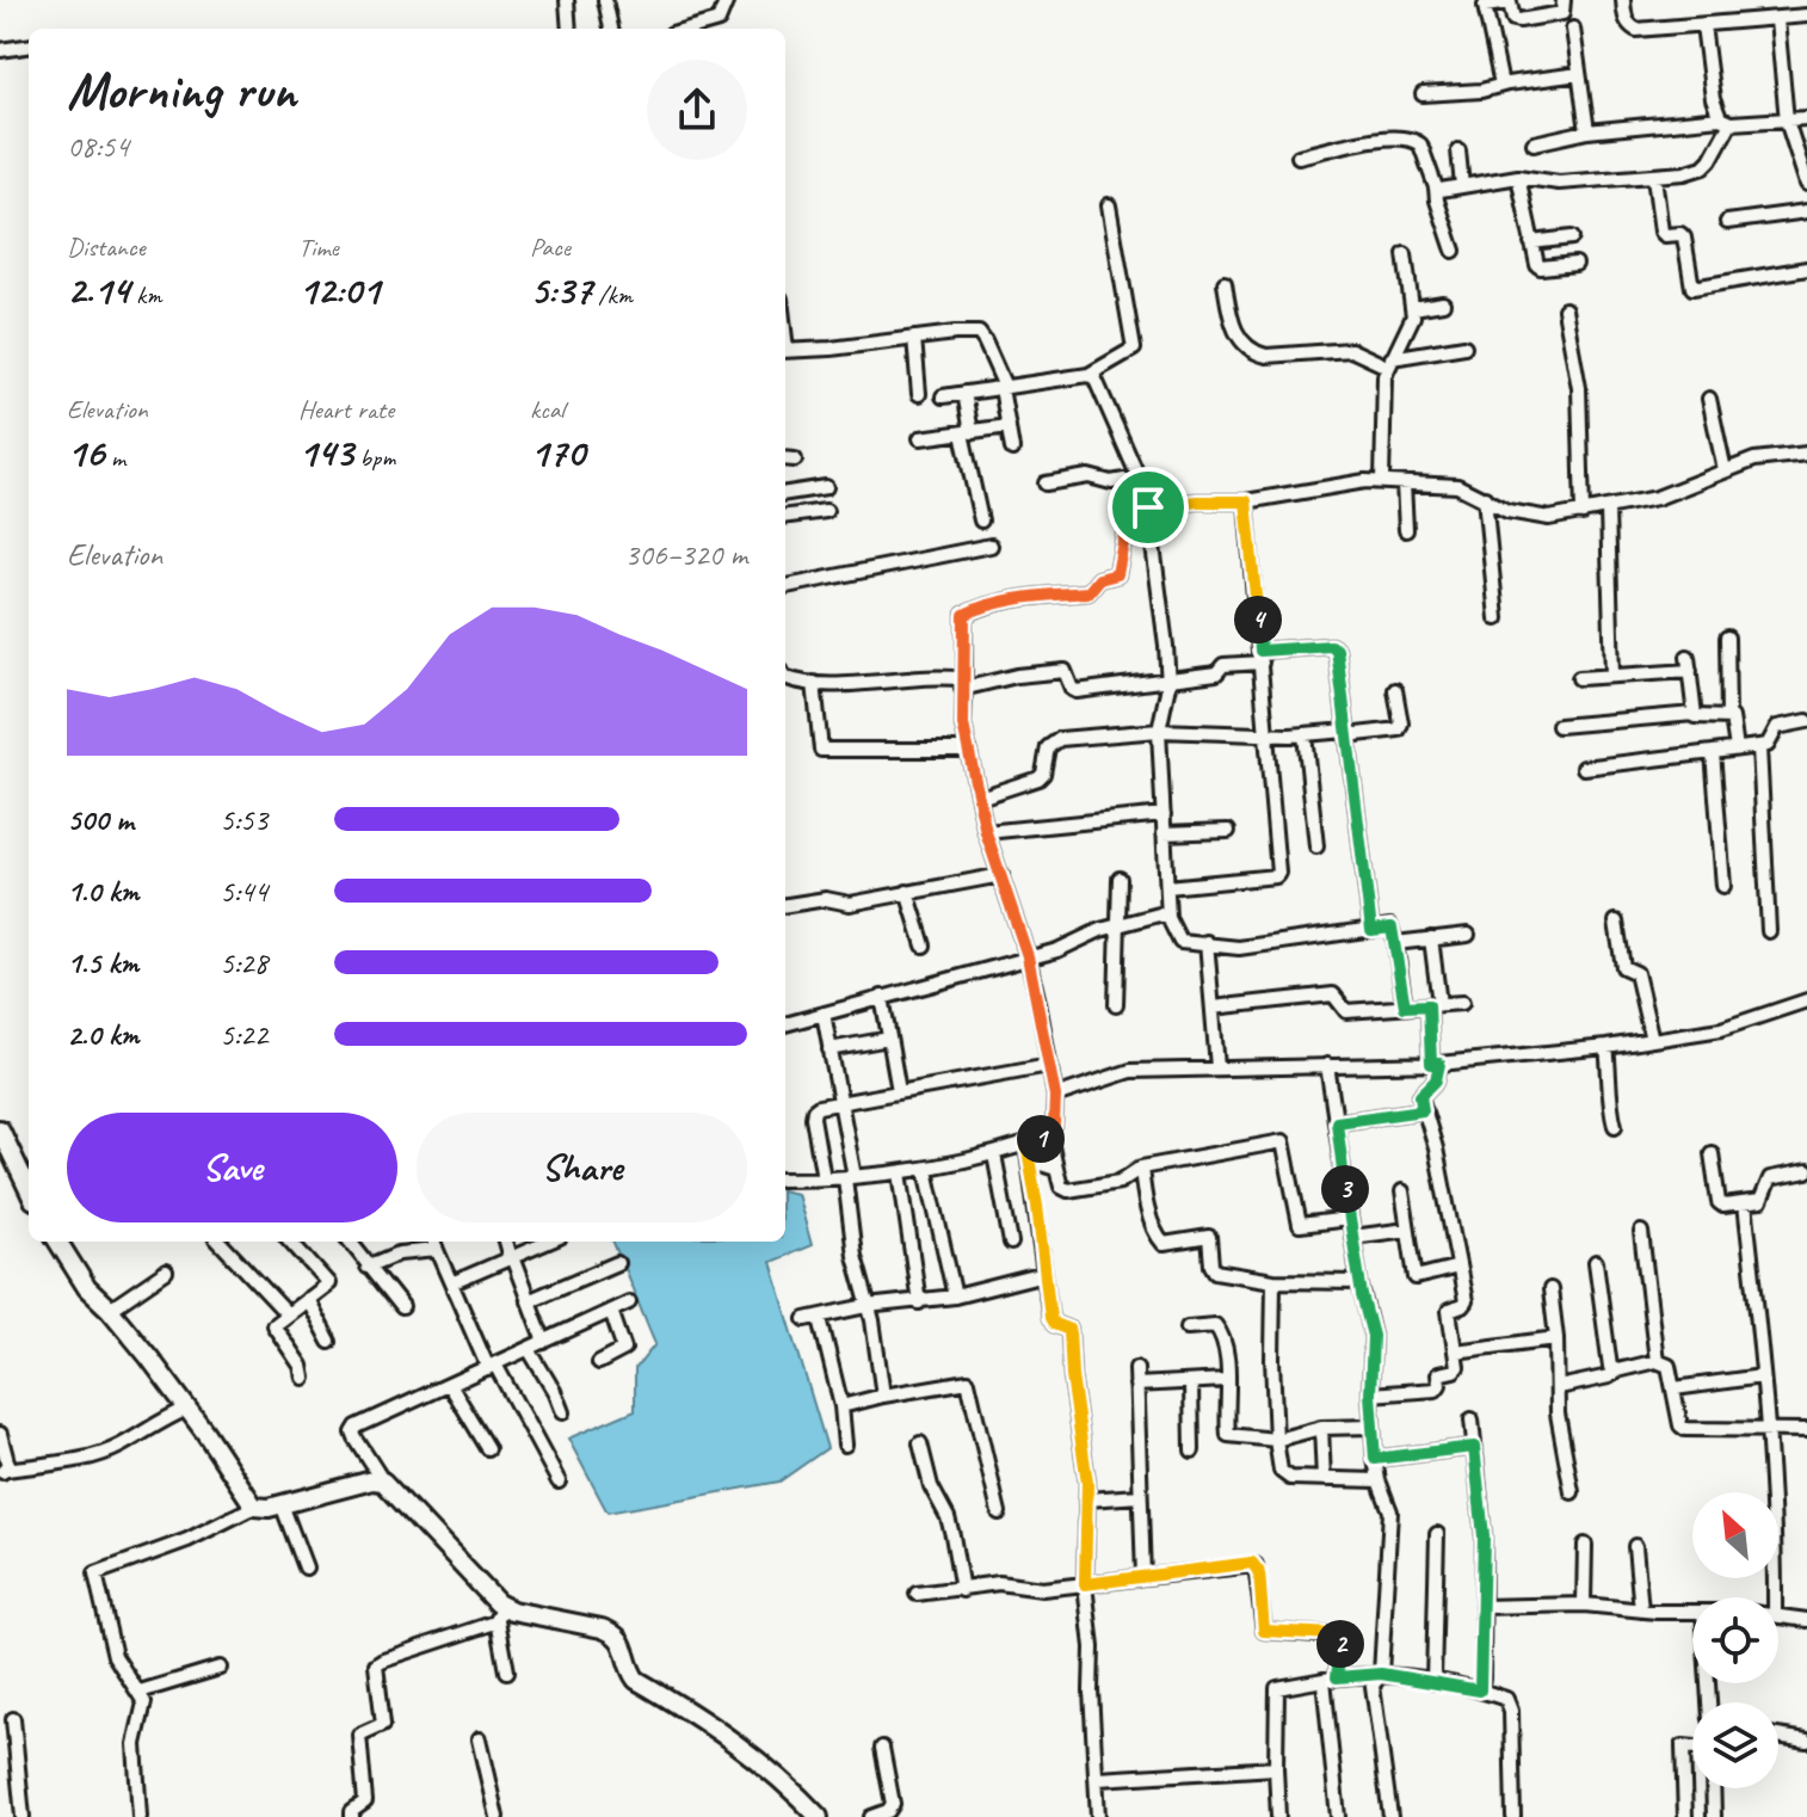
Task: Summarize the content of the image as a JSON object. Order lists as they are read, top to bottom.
{
  "north": "top left",
  "page": {
    "heading": ["Morning run", "08:54"],
    "stats": [
      ["Distance", "2.14 km"],
      ["Time", "12:01"],
      ["Pace", "5:37 /km"],
      ["Elevation", "16 m"],
      ["Heart rate", "143 bpm"],
      ["kcal", "170"]
    ],
    "chart": ["Elevation", "306–320 m"],
    "pins": [
      "4",
      "1",
      "3",
      "2"
    ],
    "list": [
      {
        "name": "500 m",
        "note": "5:53"
      },
      {
        "name": "1.0 km",
        "note": "5:44"
      },
      {
        "name": "1.5 km",
        "note": "5:28"
      },
      {
        "name": "2.0 km",
        "note": "5:22"
      }
    ],
    "buttons": ["Save", "Share"]
  }
}
